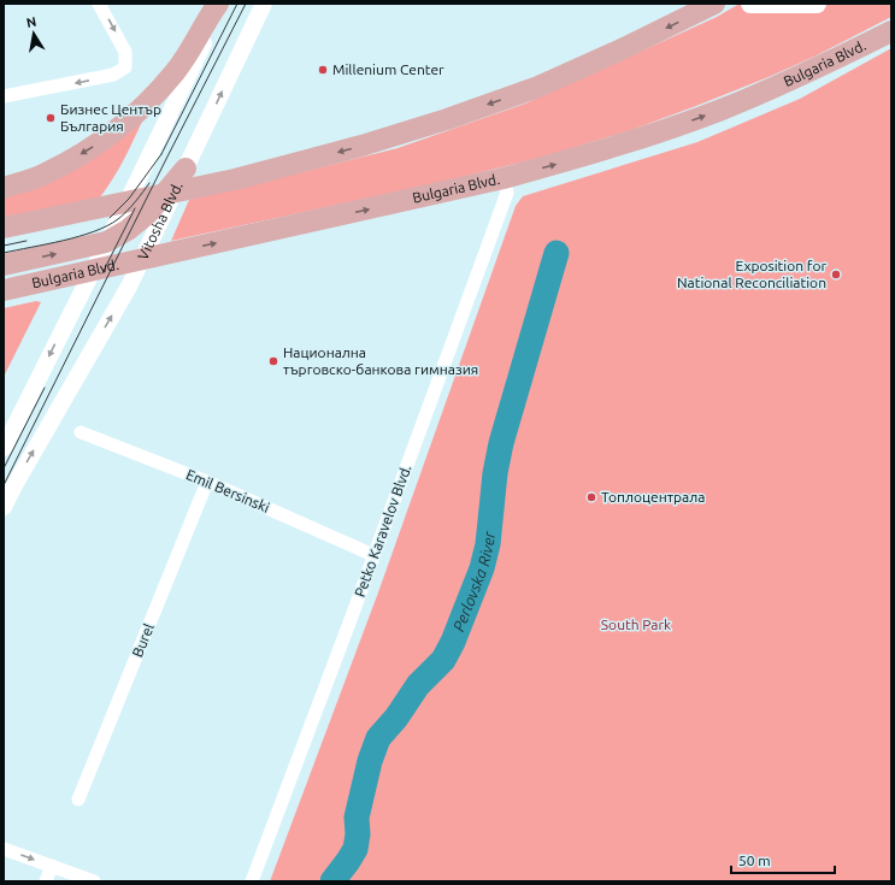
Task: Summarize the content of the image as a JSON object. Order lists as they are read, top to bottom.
{
  "streets": {
    "main road": ["Bulgaria Blvd."],
    "street": [
      "Vitosha Blvd.",
      "Emil Bersinski",
      "Petko Karavelov Blvd.",
      "Burel"
    ]
  },
  "crossings": [
    ["Bulgaria Blvd.", "Petko Karavelov Blvd."],
    ["Emil Bersinski", "Petko Karavelov Blvd."],
    ["Emil Bersinski", "Burel"]
  ],
  "water": ["Perlovska River"],
  "parks": ["South Park"],
  "places": [
    "Millenium Center",
    "Бизнес Център България",
    "Exposition for National Reconciliation",
    "Национална търговско-банкова гимназия",
    "Топлоцентрала"
  ],
  "scale_bar": "50 m",
  "north": "top"
}
